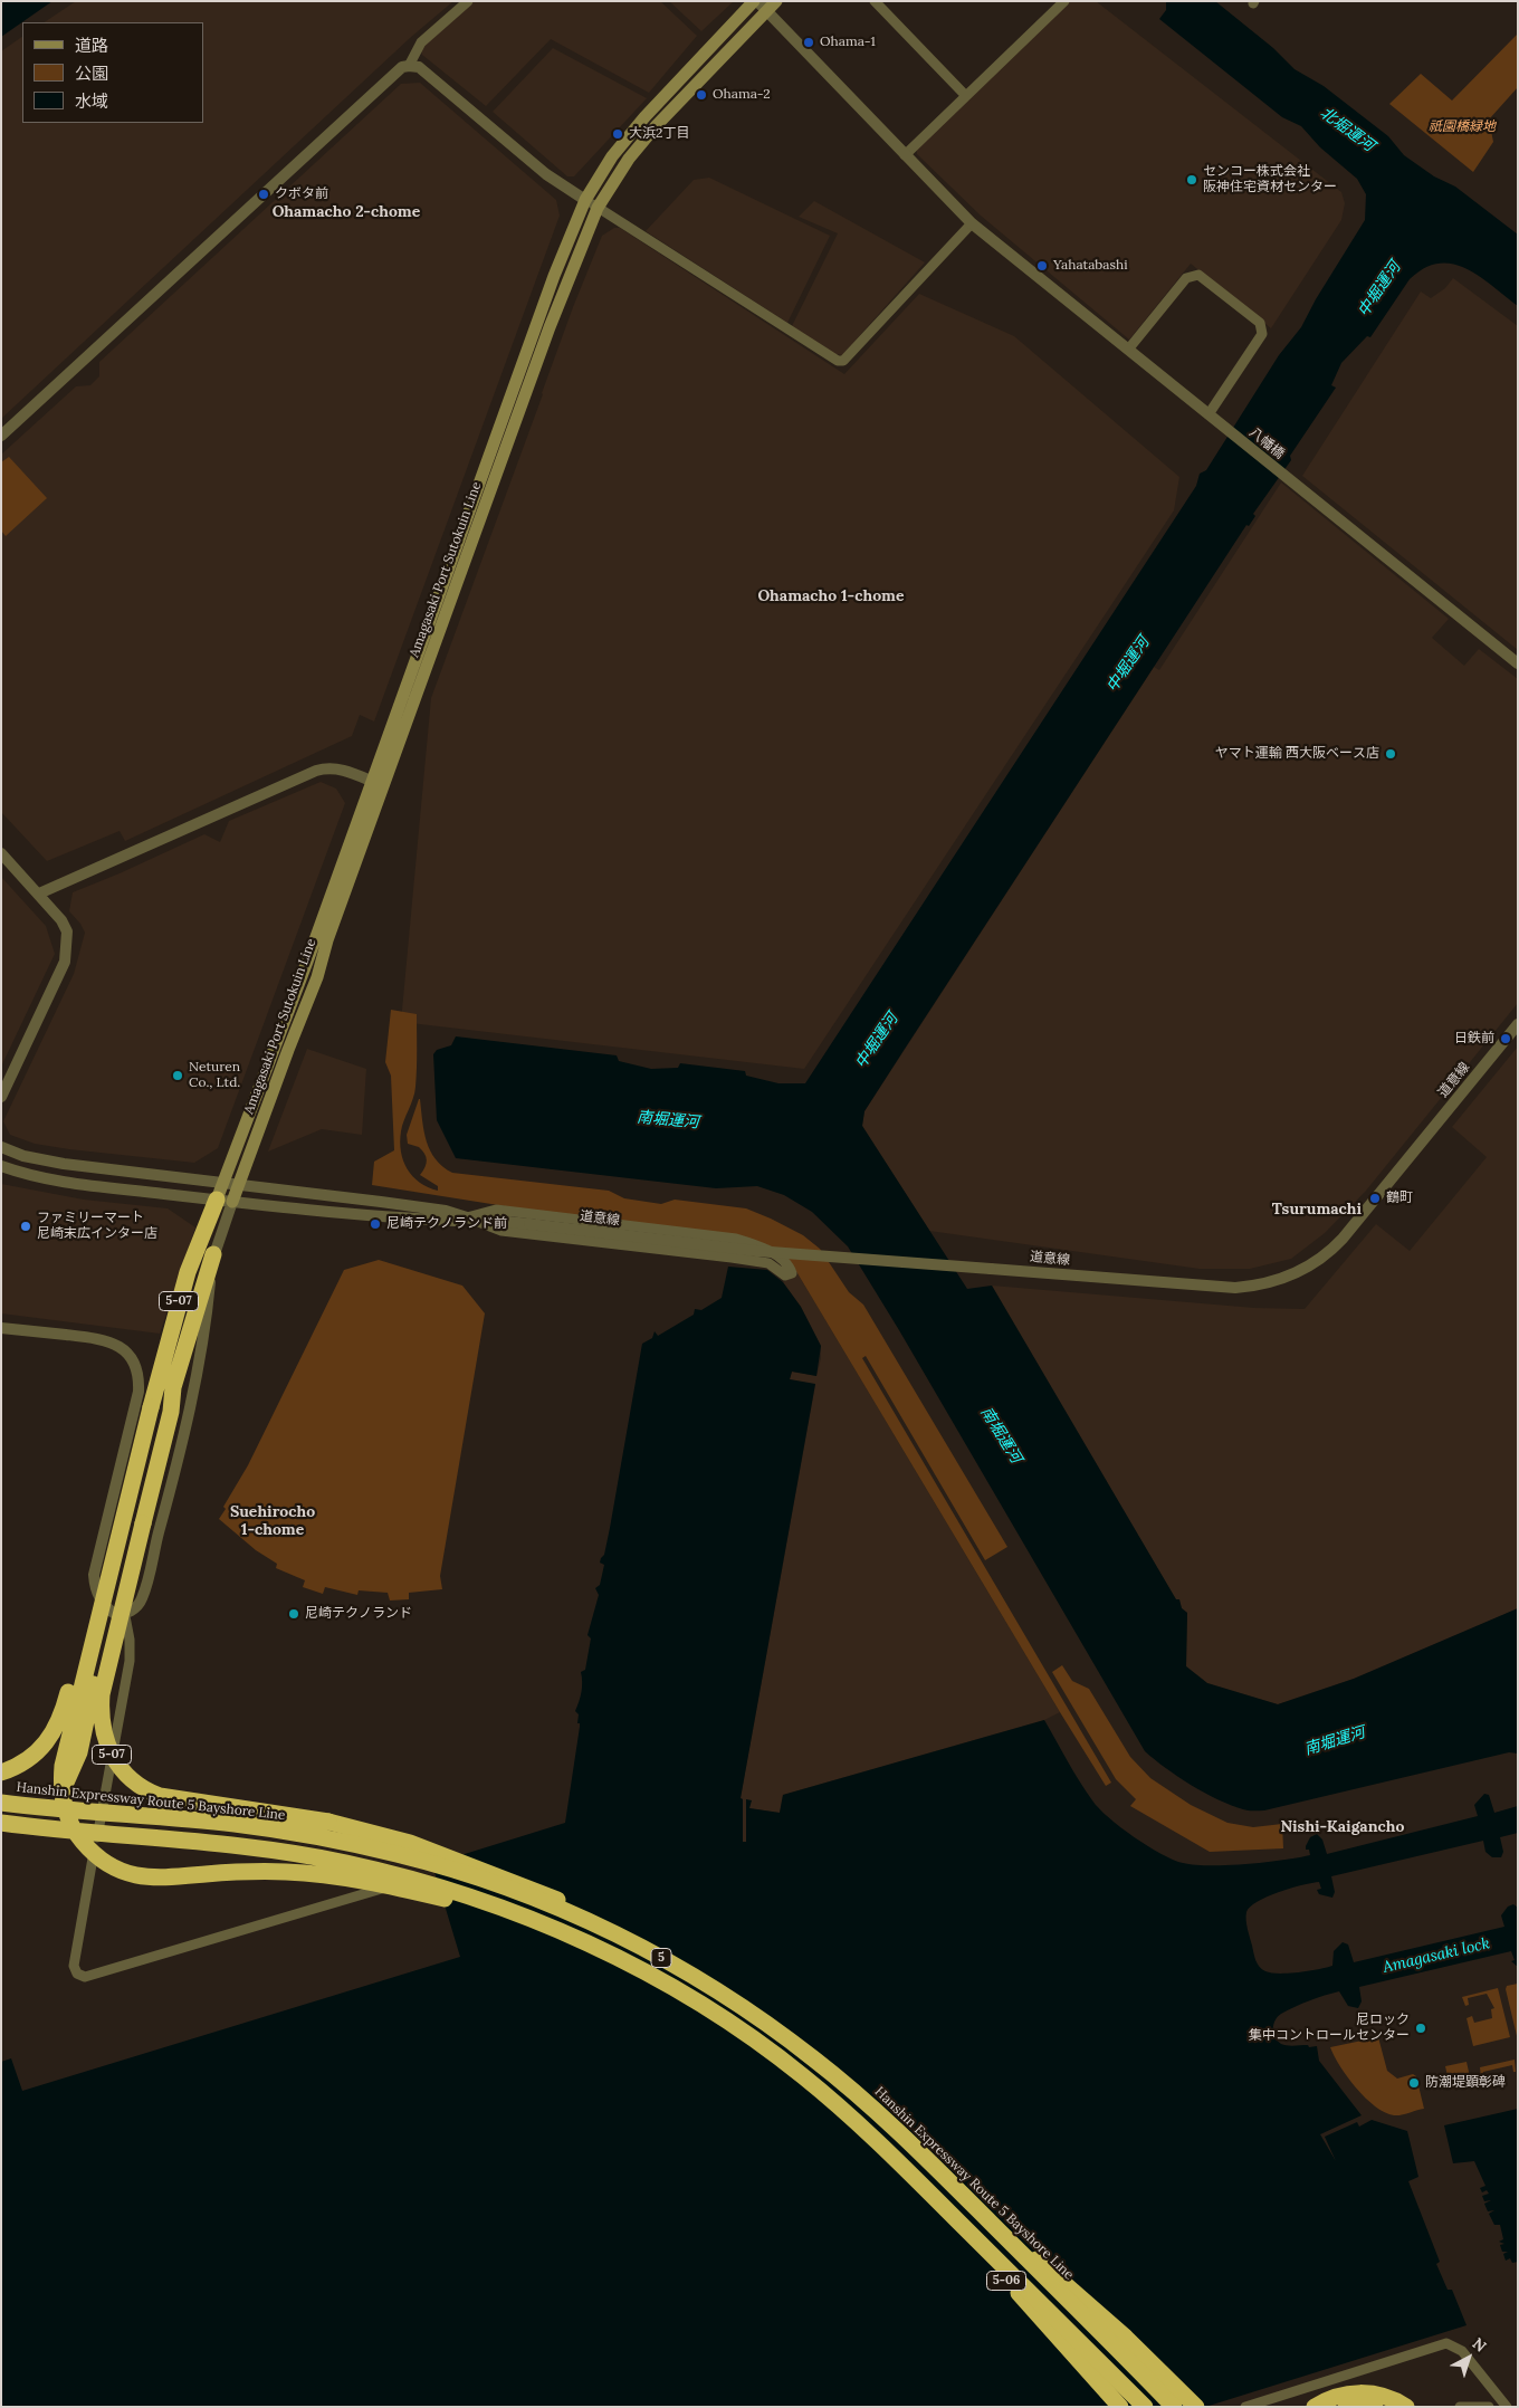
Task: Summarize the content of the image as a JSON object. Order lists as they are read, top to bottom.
{
  "streets": {
    "highway": [
      "5-07",
      "Hanshin Expressway Route 5 Bayshore Line",
      "5",
      "5-06"
    ],
    "main road": ["Amagasaki Port Sutokuin Line"],
    "street": ["八幡橋", "道意線"]
  },
  "crossings": [
    ["八幡橋", "Amagasaki Port Sutokuin Line"],
    ["Amagasaki Port Sutokuin Line", "道意線"],
    ["Amagasaki Port Sutokuin Line", "5-07"],
    ["道意線", "5-07"],
    ["5-07", "Hanshin Expressway Route 5 Bayshore Line"],
    ["5-07", "5"],
    ["Hanshin Expressway Route 5 Bayshore Line", "5-06"],
    ["5", "5-06"]
  ],
  "districts": [
    "Ohamacho 2-chome",
    "Ohamacho 1-chome",
    "Tsurumachi",
    "Suehirocho 1-chome",
    "Nishi-Kaigancho"
  ],
  "water": [
    "北堀運河",
    "中堀運河",
    "南堀運河",
    "Amagasaki lock"
  ],
  "parks": ["祇園橋緑地"],
  "places": [
    "Ohama-1",
    "Ohama-2",
    "大浜2丁目",
    "センコー株式会社 阪神住宅資材センター",
    "クボタ前",
    "Yahatabashi",
    "ヤマト運輸 西大阪ベース店",
    "日鉄前",
    "Neturen Co., Ltd.",
    "鶴町",
    "尼崎テクノランド前",
    "ファミリーマート 尼崎末広インター店",
    "尼崎テクノランド",
    "尼ロック 集中コントロールセンター",
    "防潮堤顕彰碑"
  ],
  "legend": ["道路", "公園", "水域"],
  "north": "top right"
}
